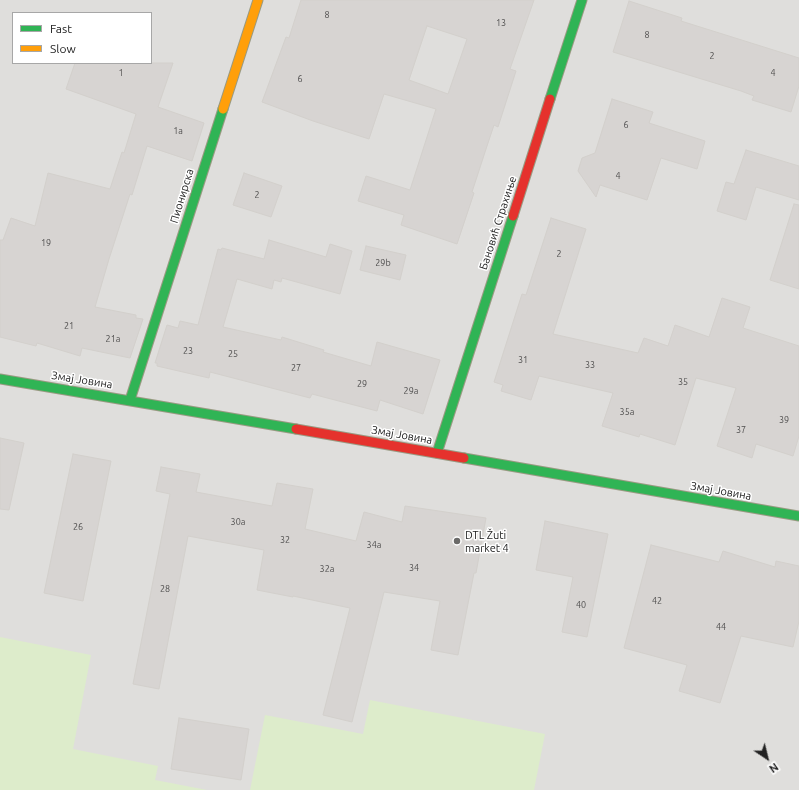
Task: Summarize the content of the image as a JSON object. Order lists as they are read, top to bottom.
{
  "streets": {
    "street": ["Пионирска", "Бановић Страхиње", "Змај Јовина"]
  },
  "crossings": [
    ["Пионирска", "Змај Јовина"],
    ["Бановић Страхиње", "Змај Јовина"]
  ],
  "places": ["DTL Žuti market 4"],
  "house_numbers": [
    "8",
    "13",
    "8",
    "2",
    "1",
    "4",
    "6",
    "6",
    "1a",
    "4",
    "2",
    "19",
    "2",
    "29b",
    "21",
    "21a",
    "23",
    "25",
    "31",
    "33",
    "27",
    "35",
    "29",
    "29a",
    "35a",
    "39",
    "37",
    "30a",
    "26",
    "32",
    "34a",
    "34",
    "32a",
    "28",
    "42",
    "40",
    "44"
  ],
  "legend": ["Fast", "Slow"],
  "north": "bottom right"
}
